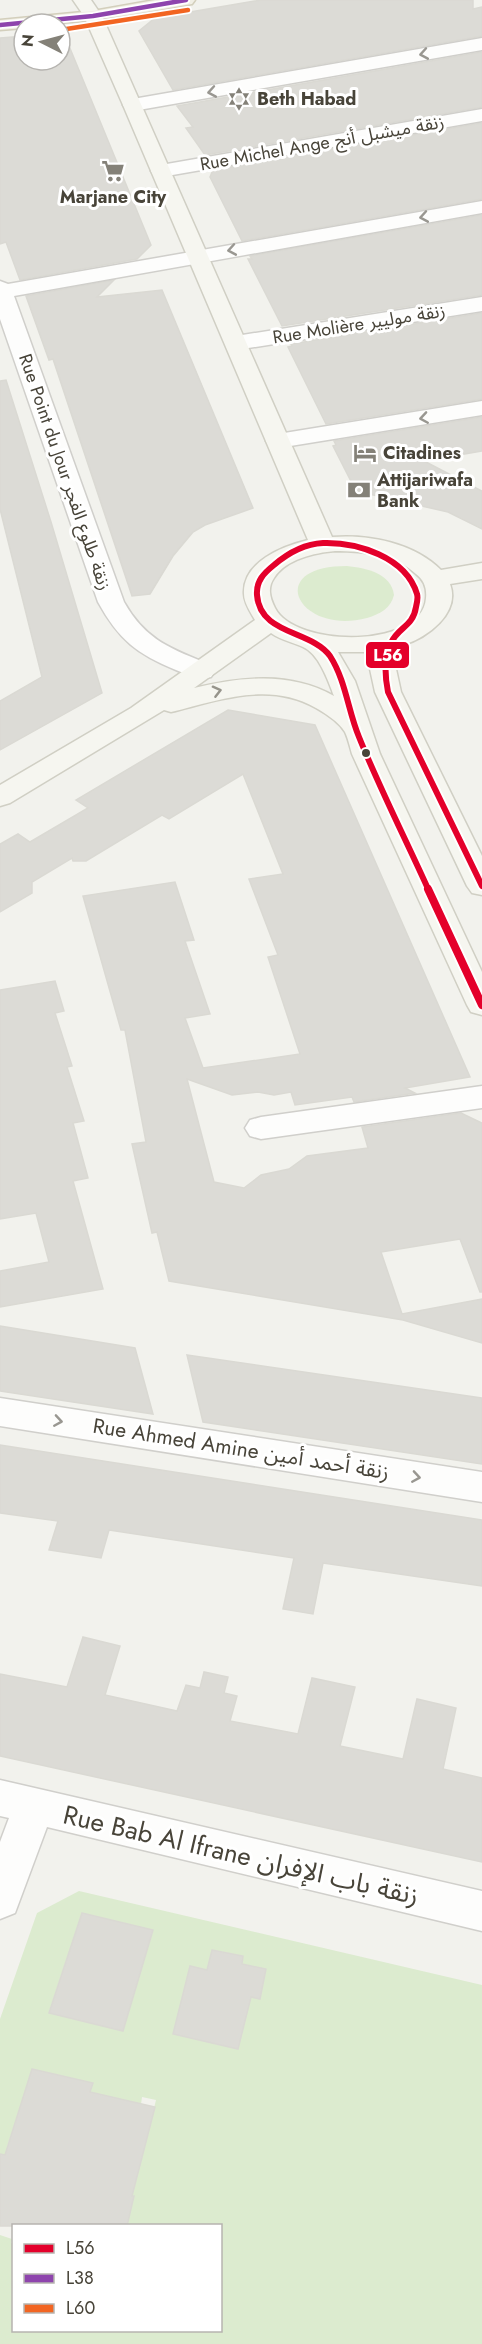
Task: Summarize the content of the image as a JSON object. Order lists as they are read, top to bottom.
{
  "streets": {
    "street": [
      "Rue Michel Ange زنقة ميشبل أنج",
      "Rue Molière زنقة موليير",
      "Rue Point du Jour زنقة طلوع الفجر",
      "Rue Ahmed Amine زنقة أحمد أمين",
      "Rue Bab Al Ifrane زنقة باب الإفران"
    ]
  },
  "one_way": ["Rue Ahmed Amine زنقة أحمد أمين"],
  "places": {
    "synagogue": ["Beth Habad"],
    "supermarket": ["Marjane City"],
    "hotel": ["Citadines"],
    "bank": ["Attijariwafa Bank"]
  },
  "lines": ["transit line L38", "transit line L60", "transit line L56"],
  "legend": ["L56", "L38", "L60"],
  "north": "left"
}
